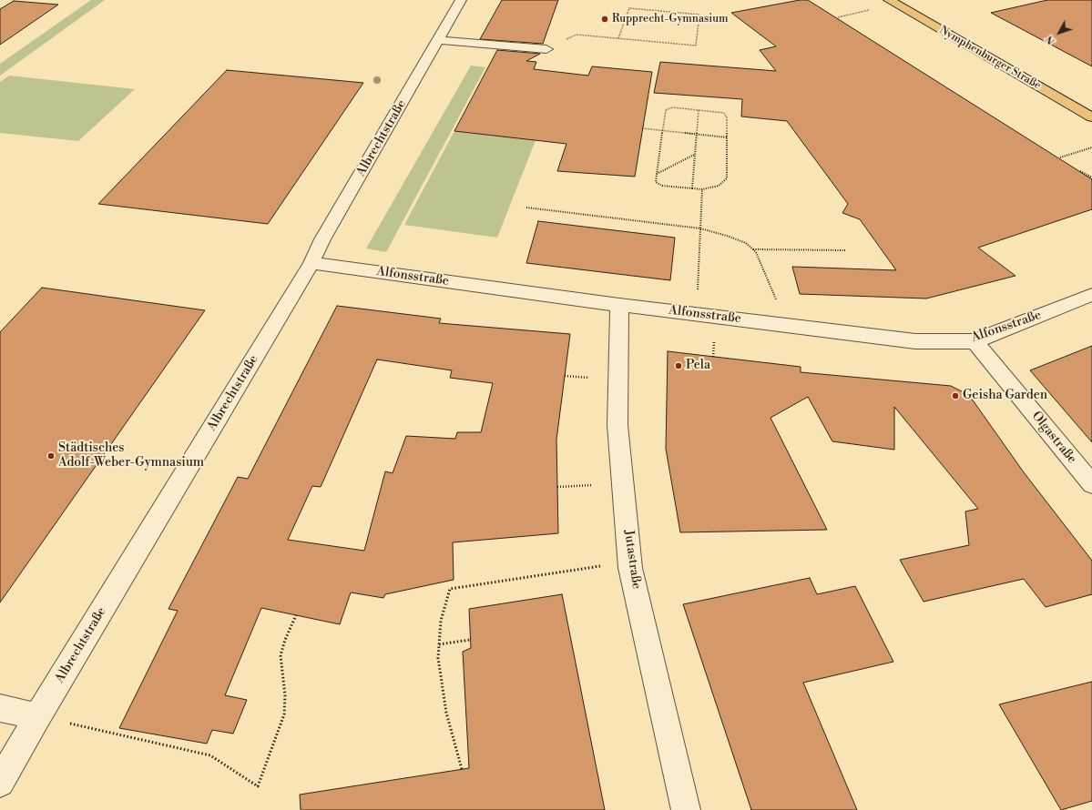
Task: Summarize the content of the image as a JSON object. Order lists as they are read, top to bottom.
{
  "streets": {
    "main road": ["Nymphenburger Straße"],
    "street": [
      "Albrechtstraße",
      "Alfonsstraße",
      "Olgastraße",
      "Jutastraße"
    ]
  },
  "crossings": [
    ["Albrechtstraße", "Alfonsstraße"],
    ["Alfonsstraße", "Olgastraße"],
    ["Alfonsstraße", "Jutastraße"]
  ],
  "places": [
    "Rupprecht-Gymnasium",
    "Pela",
    "Geisha Garden",
    "Städtisches Adolf-Weber-Gymnasium"
  ],
  "north": "bottom left"
}
